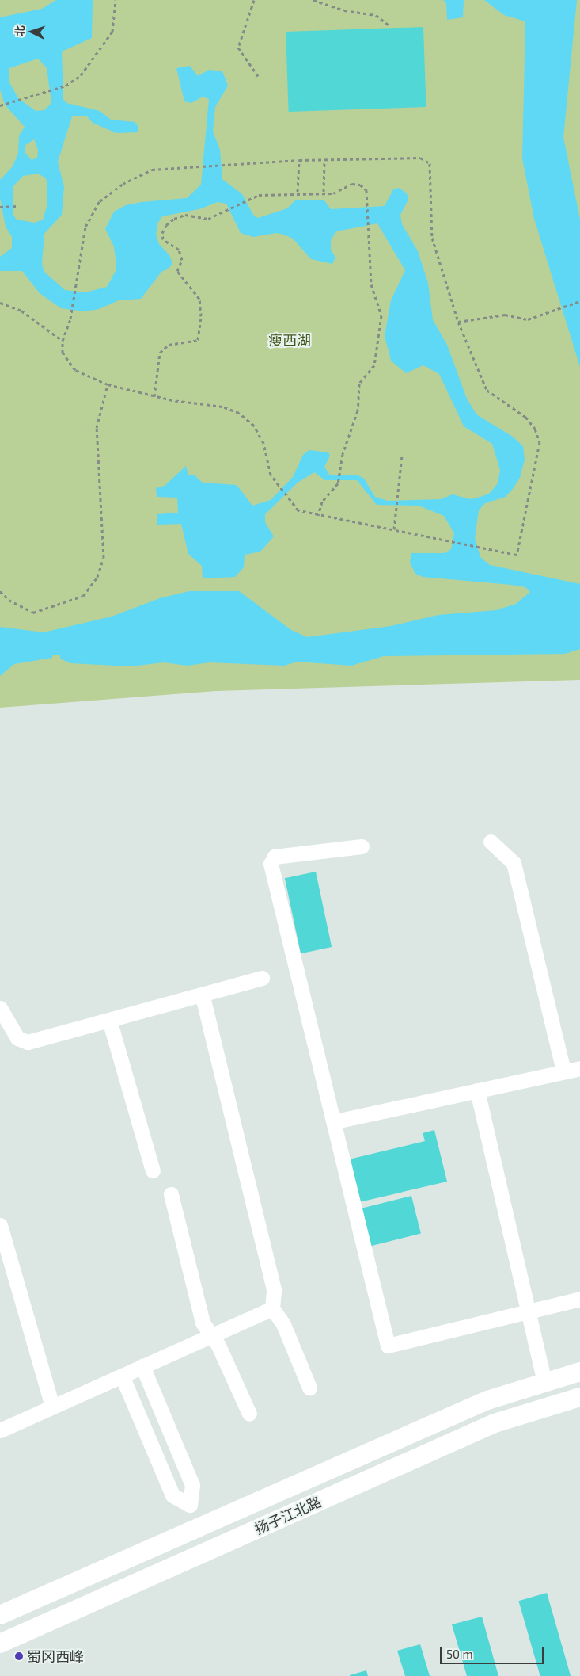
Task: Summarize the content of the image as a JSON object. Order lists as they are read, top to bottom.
{
  "streets": {
    "main road": ["扬子江北路"]
  },
  "parks": ["瘦西湖"],
  "places": ["蜀冈西峰"],
  "scale_bar": "50 m",
  "north": "left"
}
